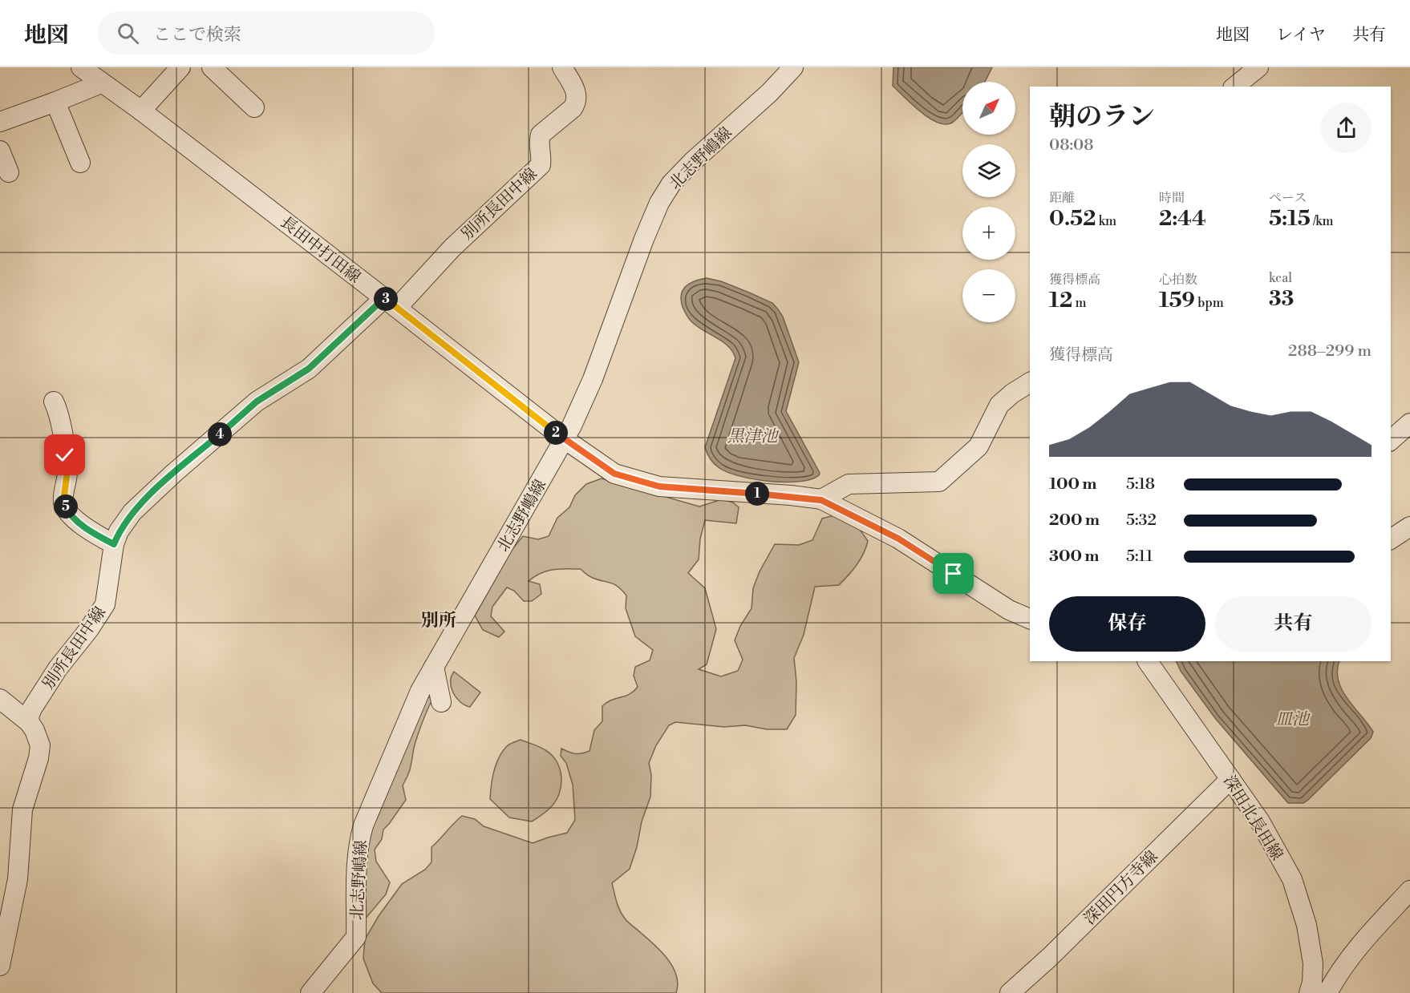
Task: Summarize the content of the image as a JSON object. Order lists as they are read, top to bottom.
{
  "streets": {
    "street": [
      "北志野嶋線",
      "別所長田中線",
      "長田中打田線",
      "深田北長田線",
      "深田円方寺線"
    ]
  },
  "crossings": [
    ["北志野嶋線", "長田中打田線"],
    ["別所長田中線", "長田中打田線"],
    ["深田北長田線", "深田円方寺線"]
  ],
  "districts": ["別所"],
  "water": ["黒津池", "皿池"],
  "north": "top right",
  "page": {
    "header": "地図",
    "search": "ここで検索",
    "nav": ["地図", "レイヤ", "共有"],
    "map_buttons": ["+", "−"],
    "heading": ["朝のラン", "08:08"],
    "stats": [
      ["距離", "0.52 km"],
      ["時間", "2:44"],
      ["ペース", "5:15 /km"],
      ["獲得標高", "12 m"],
      ["心拍数", "159 bpm"],
      ["kcal", "33"]
    ],
    "pins": [
      "3",
      "2",
      "4",
      "1",
      "5"
    ],
    "chart": ["獲得標高", "288–299 m"],
    "list": [
      {
        "name": "100 m",
        "note": "5:18"
      },
      {
        "name": "200 m",
        "note": "5:32"
      },
      {
        "name": "300 m",
        "note": "5:11"
      }
    ],
    "buttons": ["保存", "共有"]
  }
}
